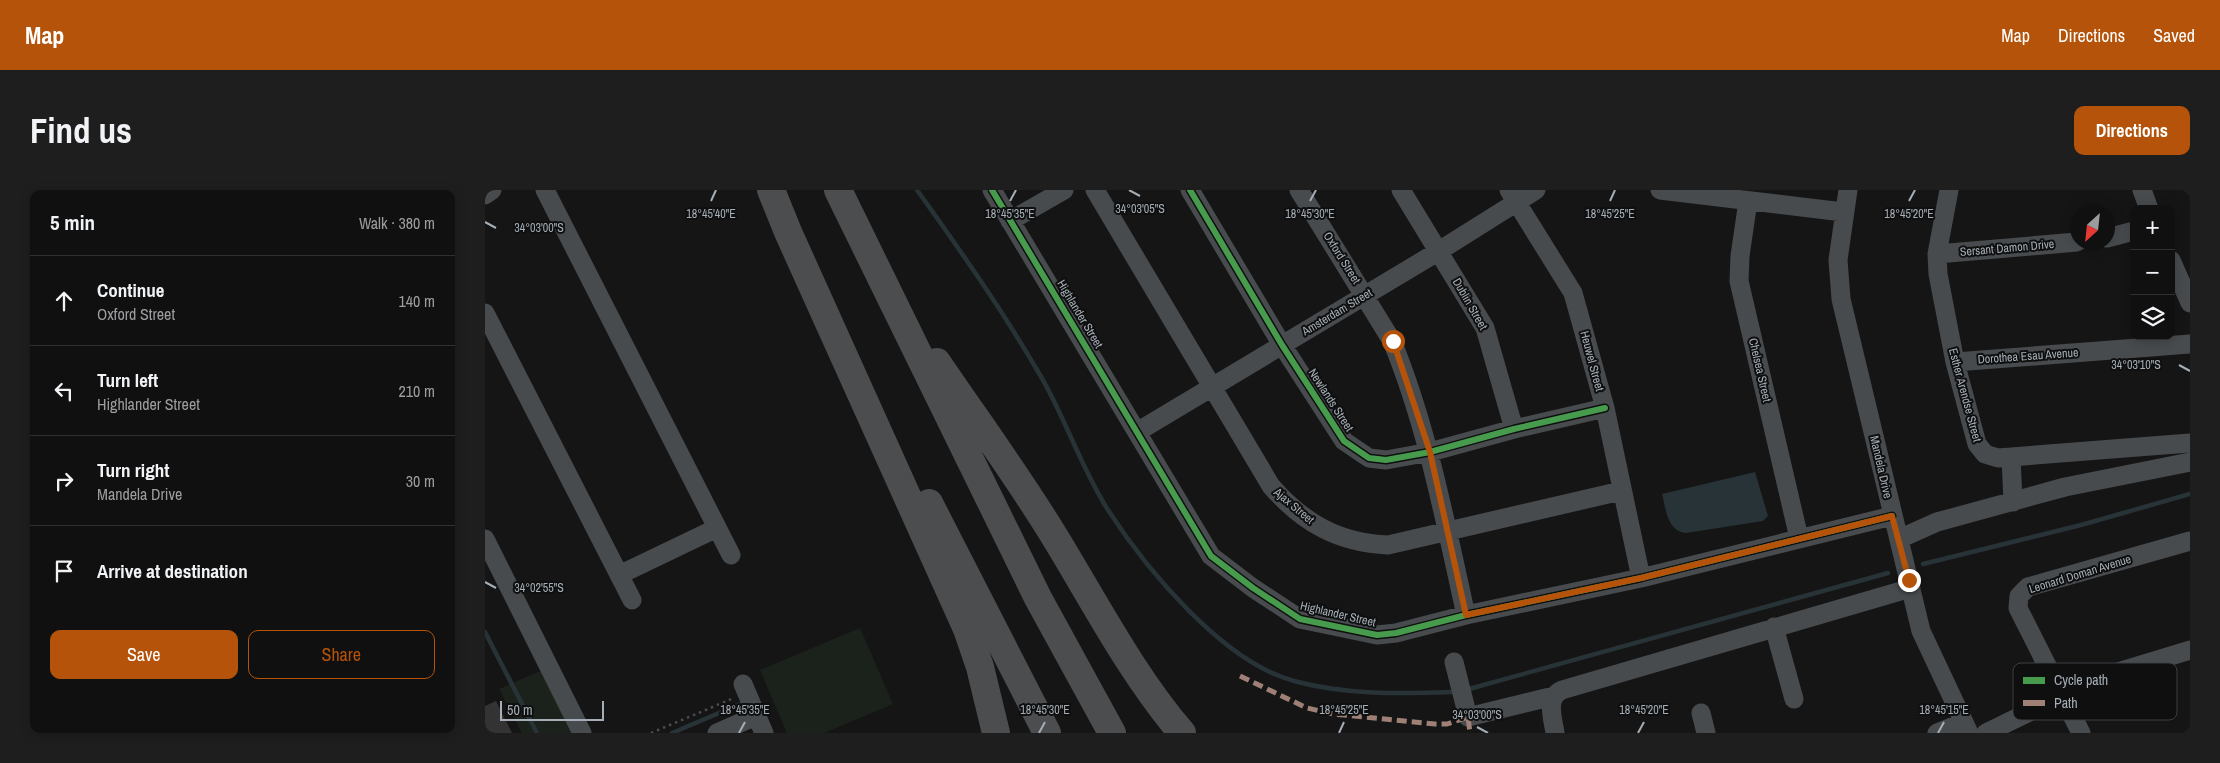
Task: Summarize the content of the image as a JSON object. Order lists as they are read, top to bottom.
{
  "streets": {
    "street": [
      "Sersant Damon Drive",
      "Oxford Street",
      "Dublin Street",
      "Amsterdam Street",
      "Highlander Street",
      "Dorothea Esau Avenue",
      "Heuwel Street",
      "Chelsea Street",
      "Esther Arendse Street",
      "Newlands Street",
      "Mandela Drive",
      "Ajax Street",
      "Leonard Doman Avenue"
    ]
  },
  "crossings": [
    ["Sersant Damon Drive", "Esther Arendse Street"],
    ["Oxford Street", "Amsterdam Street"],
    ["Oxford Street", "Highlander Street"],
    ["Oxford Street", "Newlands Street"],
    ["Oxford Street", "Ajax Street"],
    ["Dublin Street", "Amsterdam Street"],
    ["Dublin Street", "Newlands Street"],
    ["Amsterdam Street", "Highlander Street"],
    ["Amsterdam Street", "Heuwel Street"],
    ["Amsterdam Street", "Newlands Street"],
    ["Amsterdam Street", "Ajax Street"],
    ["Highlander Street", "Heuwel Street"],
    ["Highlander Street", "Chelsea Street"],
    ["Highlander Street", "Mandela Drive"],
    ["Dorothea Esau Avenue", "Esther Arendse Street"],
    ["Heuwel Street", "Newlands Street"],
    ["Heuwel Street", "Ajax Street"]
  ],
  "legend": ["Cycle path", "Path"],
  "scale_bar": "50 m",
  "north": "bottom left",
  "page": {
    "header": "Map",
    "nav": ["Map", "Directions", "Saved"],
    "buttons": [
      "Directions",
      ["Save", "Share"]
    ],
    "title": "Find us",
    "heading": ["5 min", "Walk · 380 m"],
    "map_buttons": ["+", "−"],
    "list": [
      ["Continue", "Oxford Street", "140 m"],
      ["Turn left", "Highlander Street", "210 m"],
      ["Turn right", "Mandela Drive", "30 m"],
      "Arrive at destination"
    ],
    "scale": "50 m"
  },
  "coordinates": [
    "34°03'05\"S",
    "18°45'40\"E",
    "18°45'35\"E",
    "18°45'30\"E",
    "18°45'25\"E",
    "18°45'20\"E",
    "34°03'00\"S",
    "34°03'10\"S",
    "34°02'55\"S",
    "18°45'15\"E"
  ]
}
